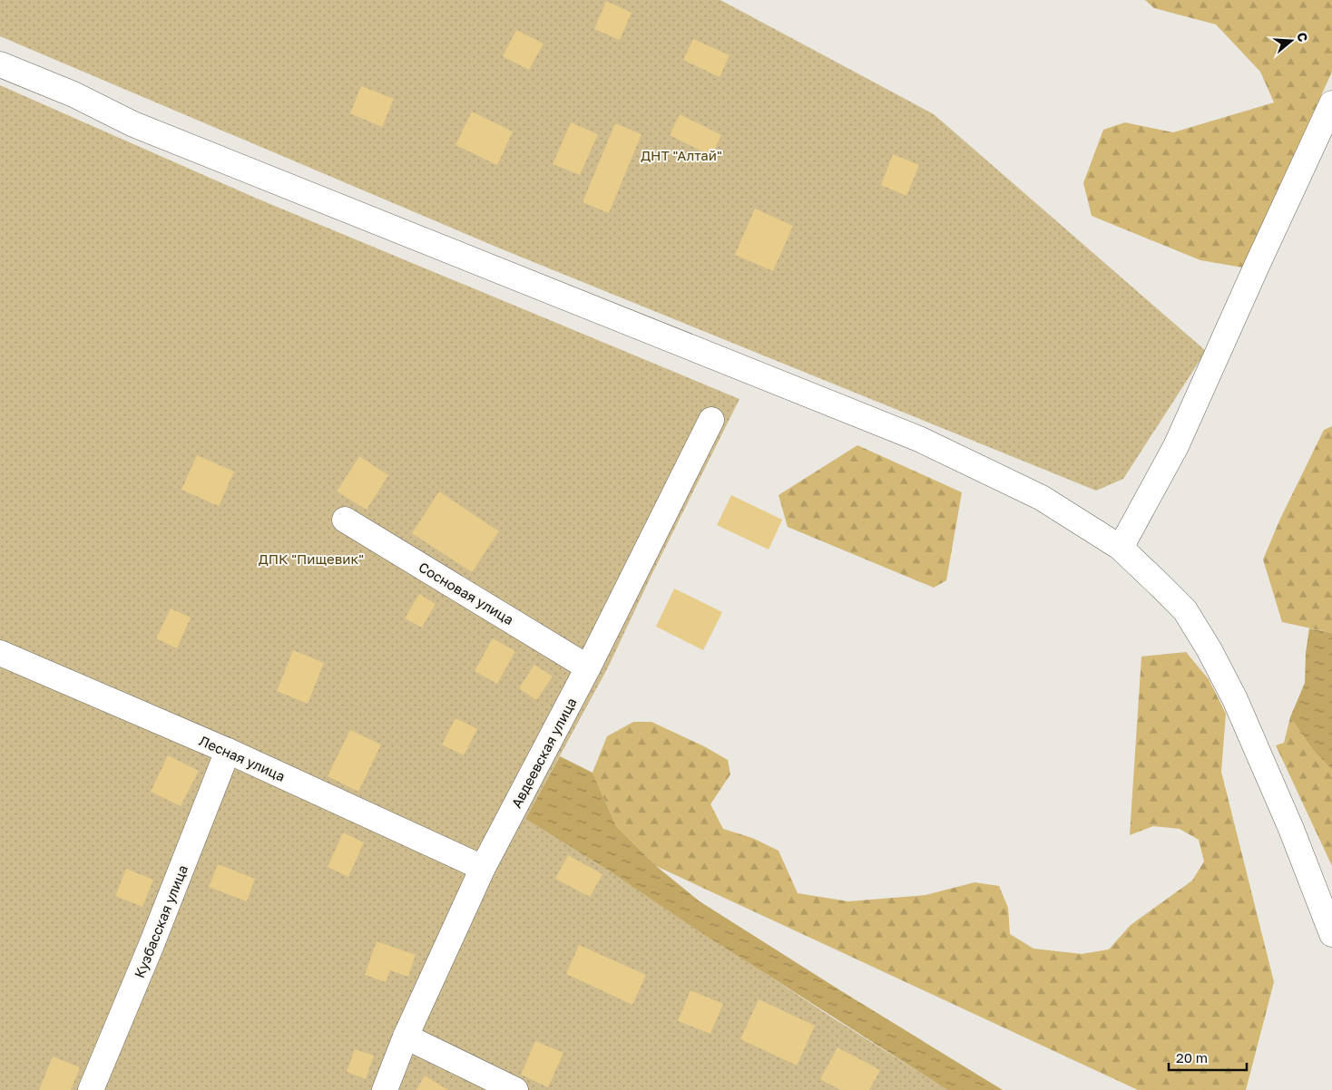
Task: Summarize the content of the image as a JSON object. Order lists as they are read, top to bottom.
{
  "streets": {
    "street": [
      "Сосновая улица",
      "Авдеевская улица",
      "Лесная улица",
      "Кузбасская улица"
    ]
  },
  "crossings": [
    ["Сосновая улица", "Авдеевская улица"],
    ["Авдеевская улица", "Лесная улица"],
    ["Лесная улица", "Кузбасская улица"]
  ],
  "parks": ["ДНТ \"Алтай\"", "ДПК \"Пищевик\""],
  "scale_bar": "20 m",
  "north": "right"
}
